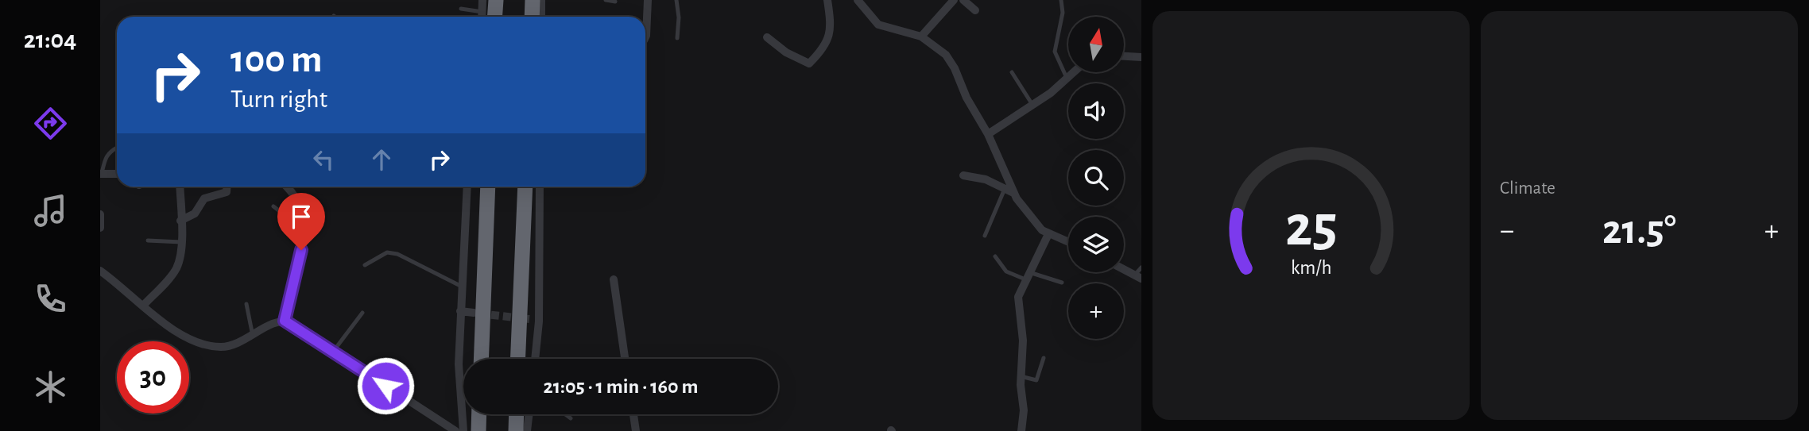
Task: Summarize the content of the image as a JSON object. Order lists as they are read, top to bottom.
{
  "north": "top",
  "page": {
    "tabs": "21:04",
    "tile": "Climate",
    "map_buttons": "+",
    "turn": ["100 m", "Turn right"],
    "heat": ["−", "21.5°", "+"],
    "limit": "30",
    "trip": "21:05 · 1 min · 160 m",
    "gauge": ["25", "km/h"]
  }
}
